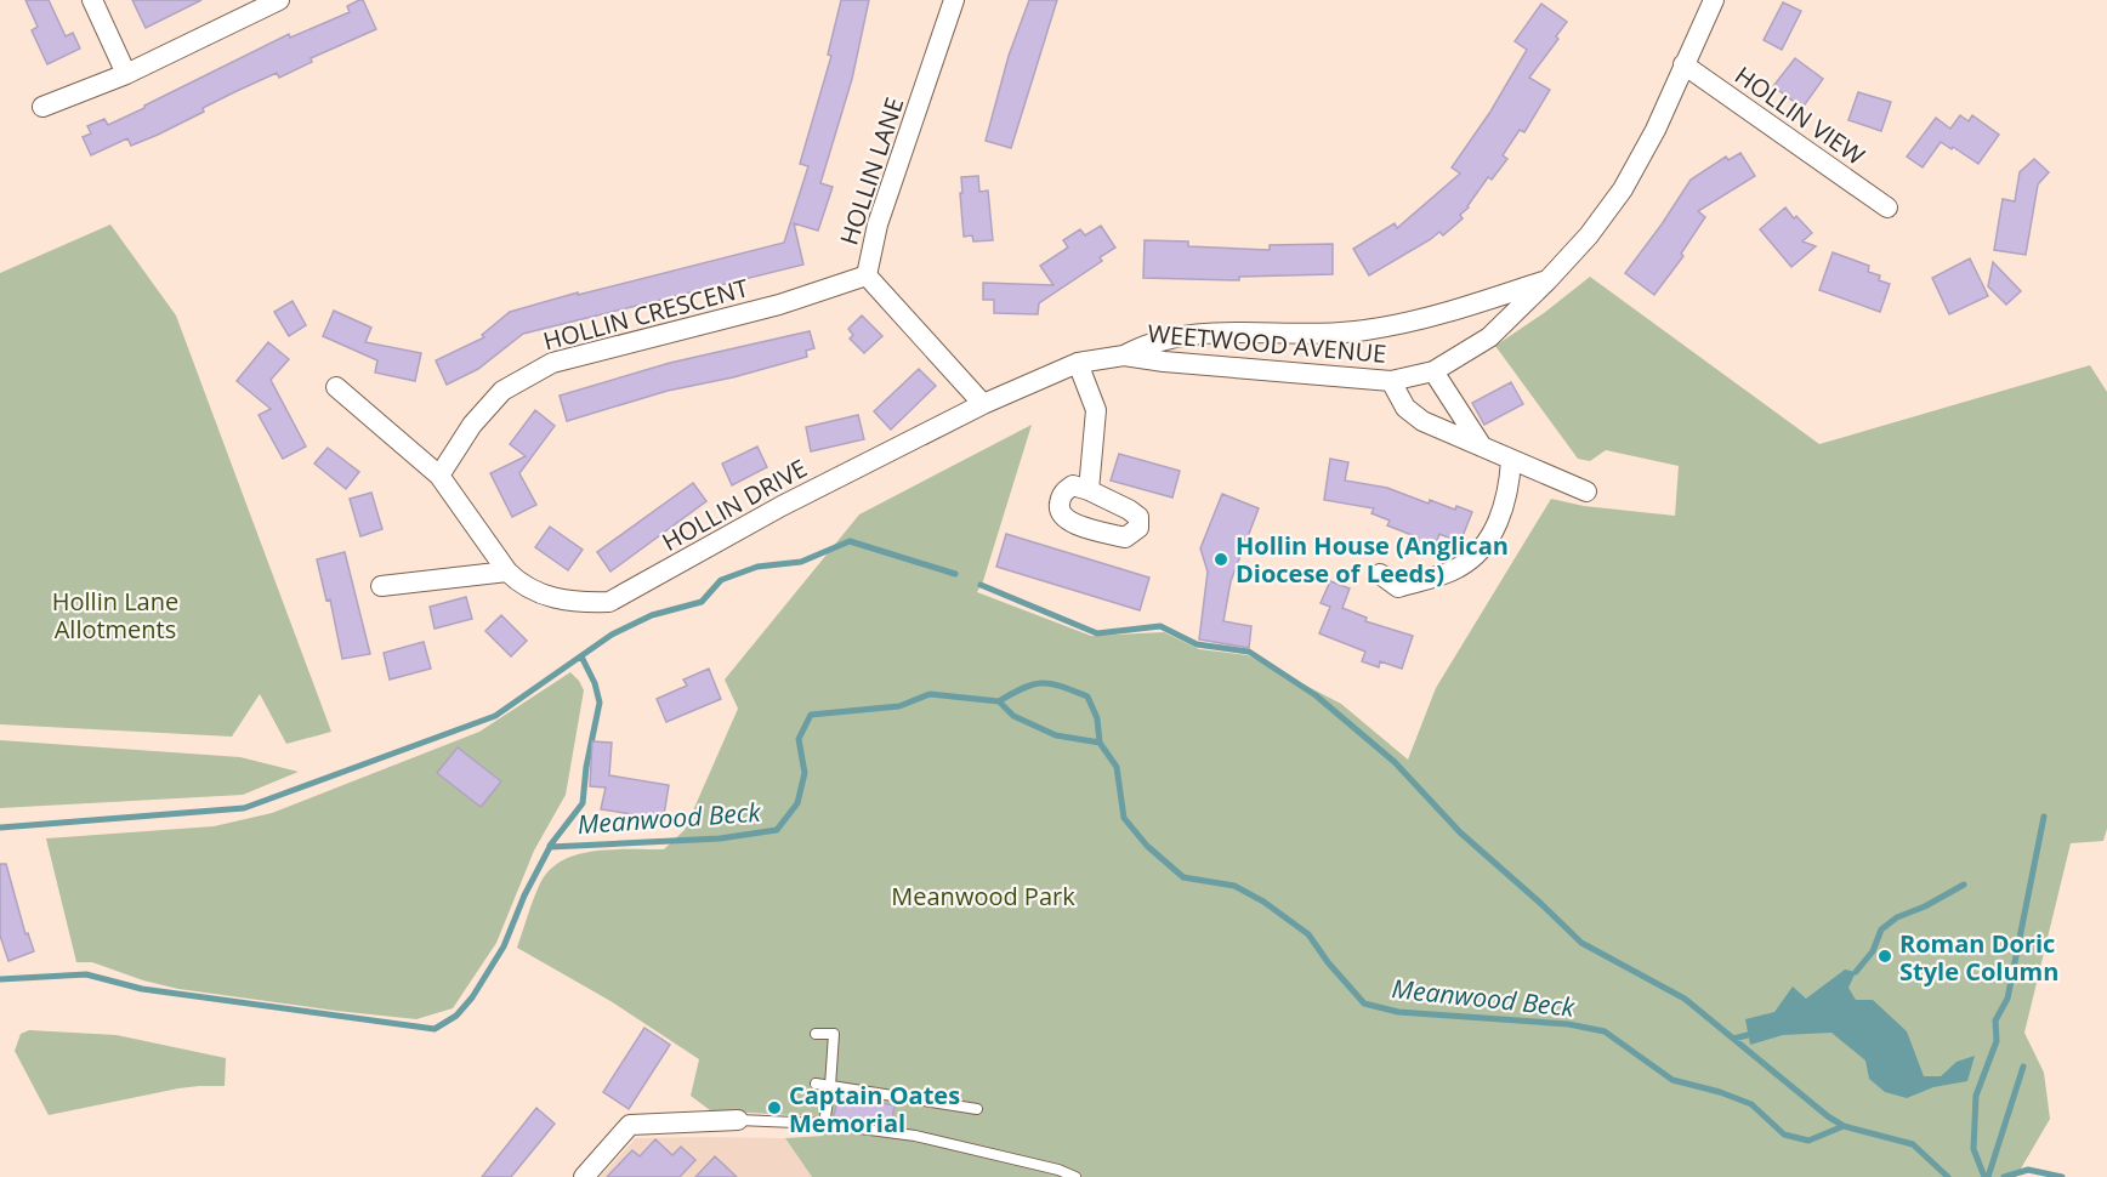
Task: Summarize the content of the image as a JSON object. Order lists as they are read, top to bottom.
{
  "streets": {
    "street": [
      "HOLLIN VIEW",
      "HOLLIN LANE",
      "HOLLIN CRESCENT",
      "WEETWOOD AVENUE",
      "HOLLIN DRIVE"
    ]
  },
  "crossings": [
    ["HOLLIN VIEW", "WEETWOOD AVENUE"],
    ["HOLLIN LANE", "HOLLIN CRESCENT"],
    ["HOLLIN LANE", "WEETWOOD AVENUE"],
    ["HOLLIN LANE", "HOLLIN DRIVE"],
    ["HOLLIN CRESCENT", "HOLLIN DRIVE"],
    ["WEETWOOD AVENUE", "HOLLIN DRIVE"]
  ],
  "water": ["Meanwood Beck"],
  "parks": ["Hollin Lane Allotments", "Meanwood Park"],
  "places": ["Hollin House (Anglican Diocese of Leeds)", "Roman Doric Style Column", "Captain Oates Memorial"]
}
